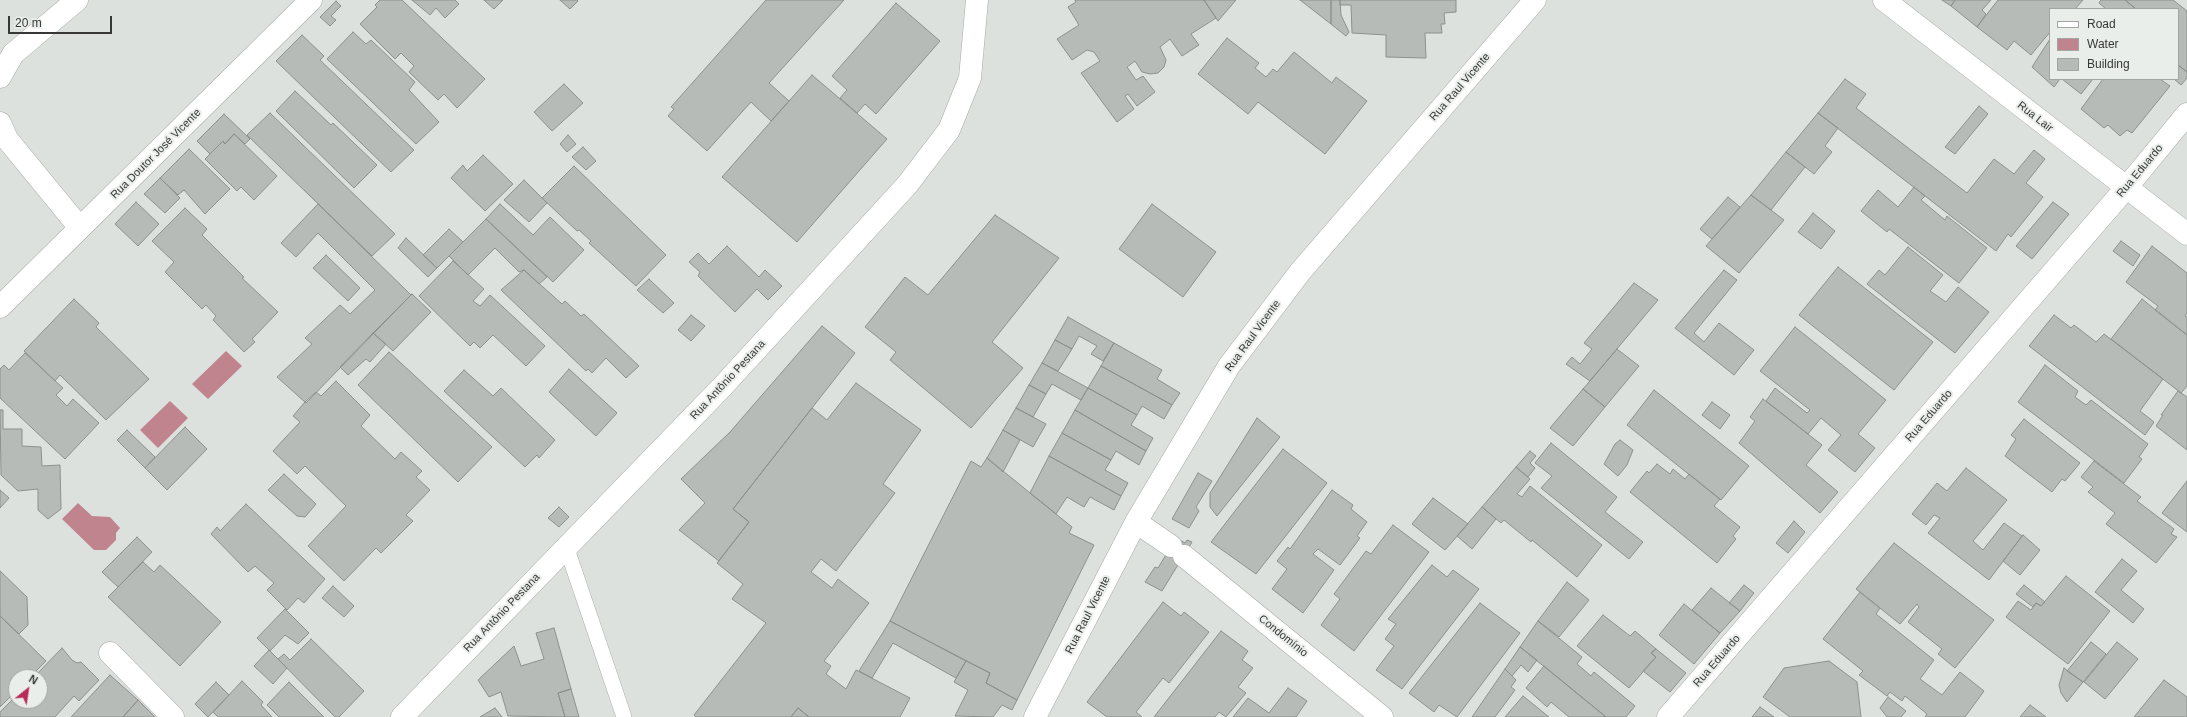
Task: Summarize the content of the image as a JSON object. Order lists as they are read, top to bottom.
{
  "streets": {
    "street": [
      "Rua Raul Vicente",
      "Rua Lair",
      "Rua Doutor José Vicente",
      "Rua Eduardo",
      "Rua Antônio Pestana",
      "Condomínio"
    ]
  },
  "crossings": [
    ["Rua Raul Vicente", "Condomínio"],
    ["Rua Lair", "Rua Eduardo"]
  ],
  "legend": ["Road", "Water", "Building"],
  "scale_bar": "20 m",
  "north": "top right"
}
